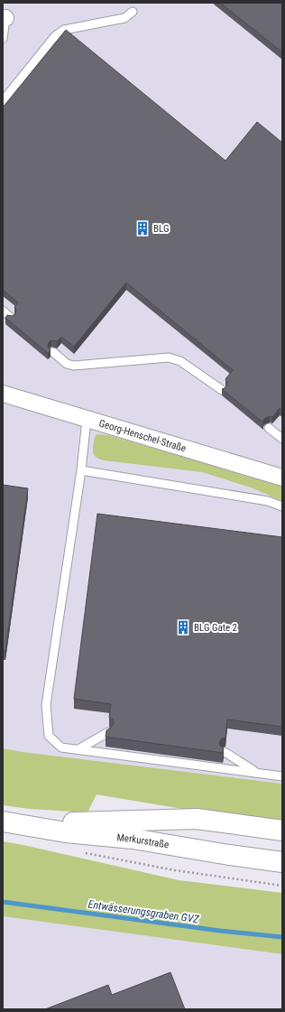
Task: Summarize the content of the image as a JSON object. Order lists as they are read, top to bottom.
{
  "streets": {
    "street": ["Georg-Henschel-Straße", "Merkurstraße"]
  },
  "water": ["Entwässerungsgraben GVZ"],
  "places": {
    "building": ["BLG", "BLG Gate 2"]
  }
}
